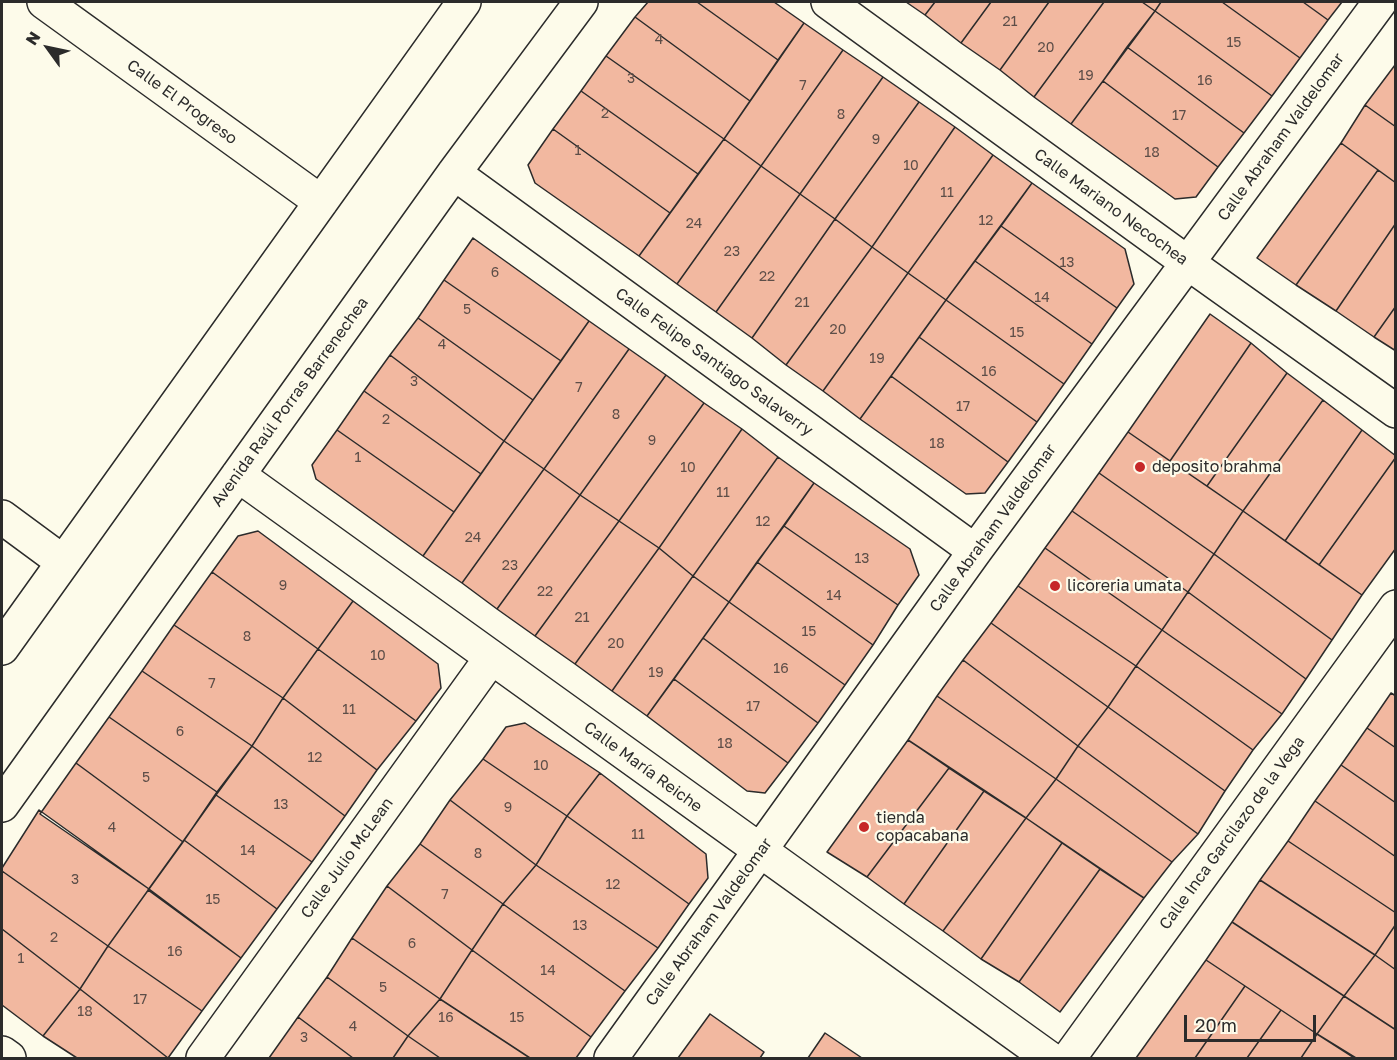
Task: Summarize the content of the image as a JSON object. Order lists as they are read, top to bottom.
{
  "streets": {
    "street": [
      "Calle El Progreso",
      "Calle Abraham Valdelomar",
      "Calle Mariano Necochea",
      "Calle Felipe Santiago Salaverry",
      "Avenida Raúl Porras Barrenechea",
      "Calle María Reiche",
      "Calle Inca Garcilazo de la Vega",
      "Calle Julio McLean"
    ]
  },
  "crossings": [
    ["Calle Abraham Valdelomar", "Calle Mariano Necochea"],
    ["Calle Abraham Valdelomar", "Calle Felipe Santiago Salaverry"],
    ["Calle Abraham Valdelomar", "Calle María Reiche"],
    ["Calle Felipe Santiago Salaverry", "Avenida Raúl Porras Barrenechea"],
    ["Avenida Raúl Porras Barrenechea", "Calle María Reiche"],
    ["Calle María Reiche", "Calle Julio McLean"]
  ],
  "places": ["deposito brahma", "licoreria umata", "tienda copacabana"],
  "house_numbers": [
    "21",
    "4",
    "15",
    "20",
    "19",
    "3",
    "16",
    "7",
    "2",
    "8",
    "17",
    "9",
    "1",
    "18",
    "10",
    "11",
    "12",
    "24",
    "23",
    "13",
    "6",
    "22",
    "14",
    "21",
    "5",
    "20",
    "15",
    "4",
    "19",
    "16",
    "3",
    "7",
    "17",
    "8",
    "2",
    "9",
    "18",
    "1",
    "10",
    "11",
    "12",
    "24",
    "13",
    "23",
    "9",
    "22",
    "14",
    "21",
    "15",
    "8",
    "20",
    "10",
    "16",
    "19",
    "7",
    "17",
    "11",
    "6",
    "18",
    "12",
    "10",
    "5",
    "13",
    "9",
    "4",
    "11",
    "14",
    "8",
    "3",
    "12",
    "7",
    "15",
    "13",
    "2",
    "6",
    "16",
    "1",
    "14",
    "5",
    "17",
    "18",
    "16",
    "15",
    "4",
    "3"
  ],
  "scale_bar": "20 m",
  "north": "top left"
}
